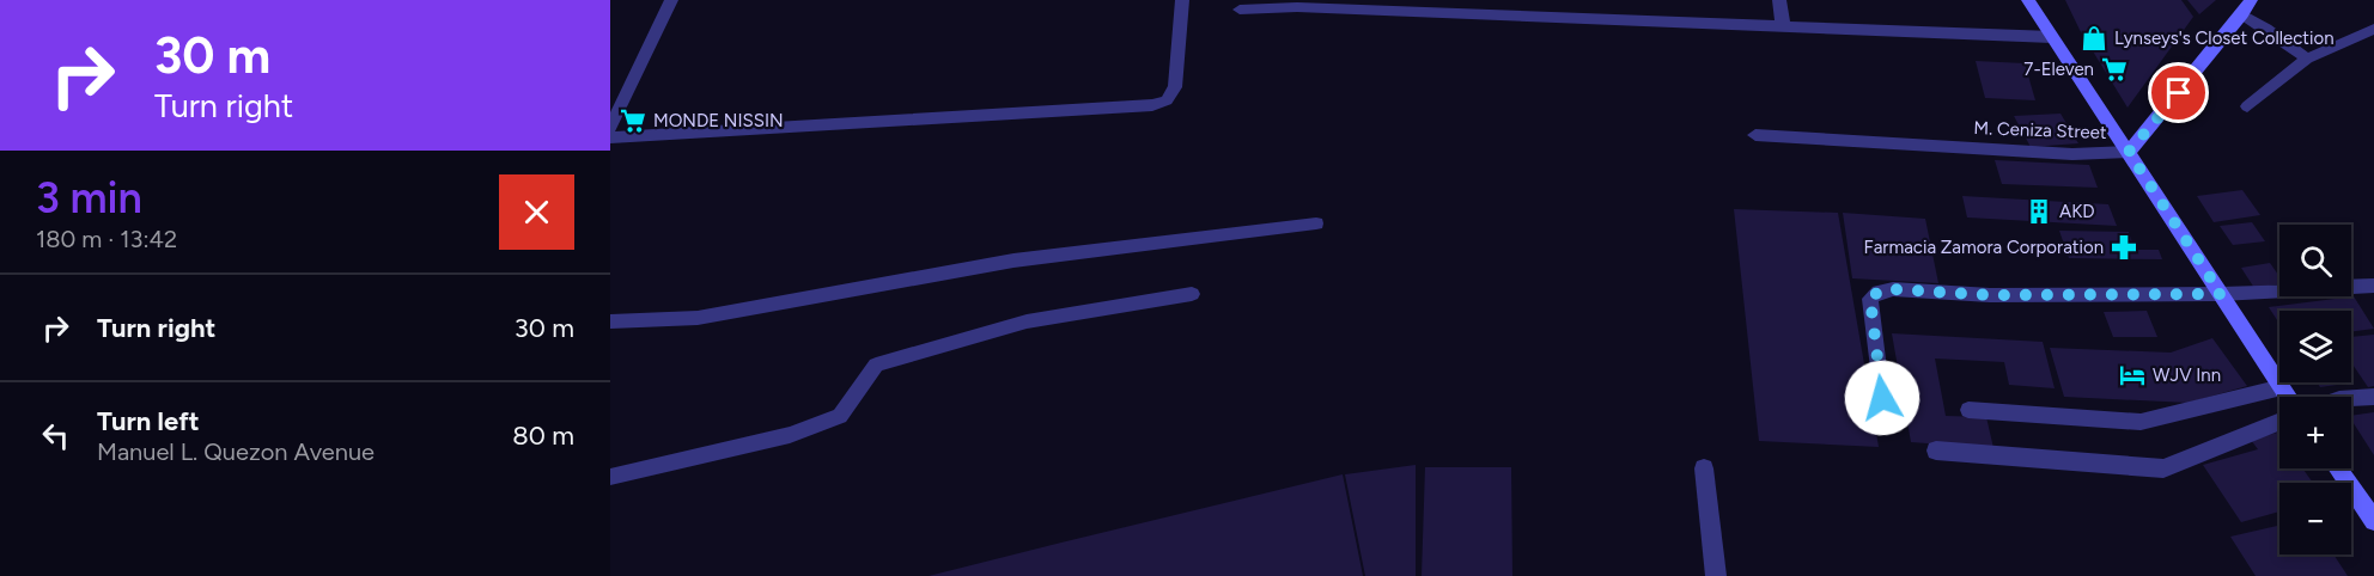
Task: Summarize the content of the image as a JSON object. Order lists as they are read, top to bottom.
{
  "streets": {
    "main road": ["M. Ceniza Street"]
  },
  "places": {
    "shop": ["Lynseys's Closet Collection"],
    "supermarket": ["7-Eleven", "MONDE NISSIN"],
    "building": ["AKD"],
    "pharmacy": ["Farmacia Zamora Corporation"],
    "hotel": ["WJV Inn"]
  },
  "page": {
    "turn": ["30 m", "Turn right"],
    "heading": ["3 min", "180 m · 13:42"],
    "map_buttons": ["+", "−"],
    "list": [
      {
        "name": "Turn right",
        "value": "30 m"
      },
      {
        "name": "Turn left",
        "note": "Manuel L. Quezon Avenue",
        "value": "80 m"
      }
    ]
  }
}
